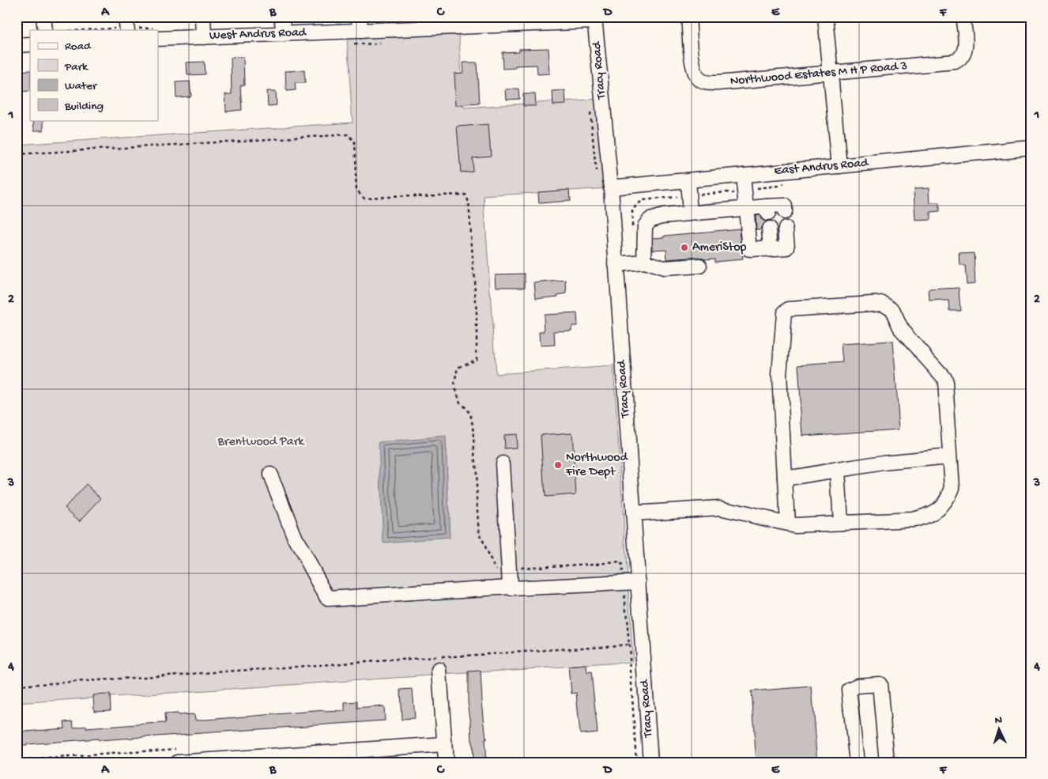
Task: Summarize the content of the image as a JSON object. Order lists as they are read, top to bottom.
{
  "streets": {
    "street": [
      "West Andrus Road",
      "Tracy Road",
      "Northwood Estates M H P Road 3",
      "East Andrus Road"
    ]
  },
  "crossings": [
    ["West Andrus Road", "Tracy Road"],
    ["Tracy Road", "East Andrus Road"]
  ],
  "parks": ["Brentwood Park"],
  "places": ["AmeriStop", "Northwood Fire Dept"],
  "legend": [
    "Road",
    "Park",
    "Water",
    "Building"
  ],
  "north": "top",
  "grid": {
    "columns": [
      "A",
      "B",
      "C",
      "D",
      "E",
      "F"
    ],
    "rows": [
      "1",
      "2",
      "3",
      "4"
    ]
  }
}
